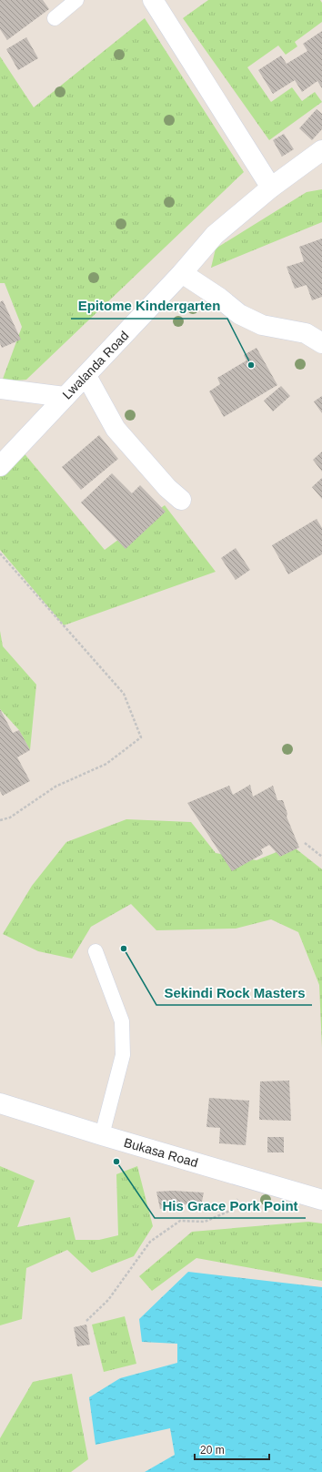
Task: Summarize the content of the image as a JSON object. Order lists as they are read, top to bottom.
{
  "streets": {
    "street": ["Lwalanda Road", "Bukasa Road"]
  },
  "places": ["Epitome Kindergarten", "Sekindi Rock Masters", "His Grace Pork Point"],
  "scale_bar": "20 m"
}
